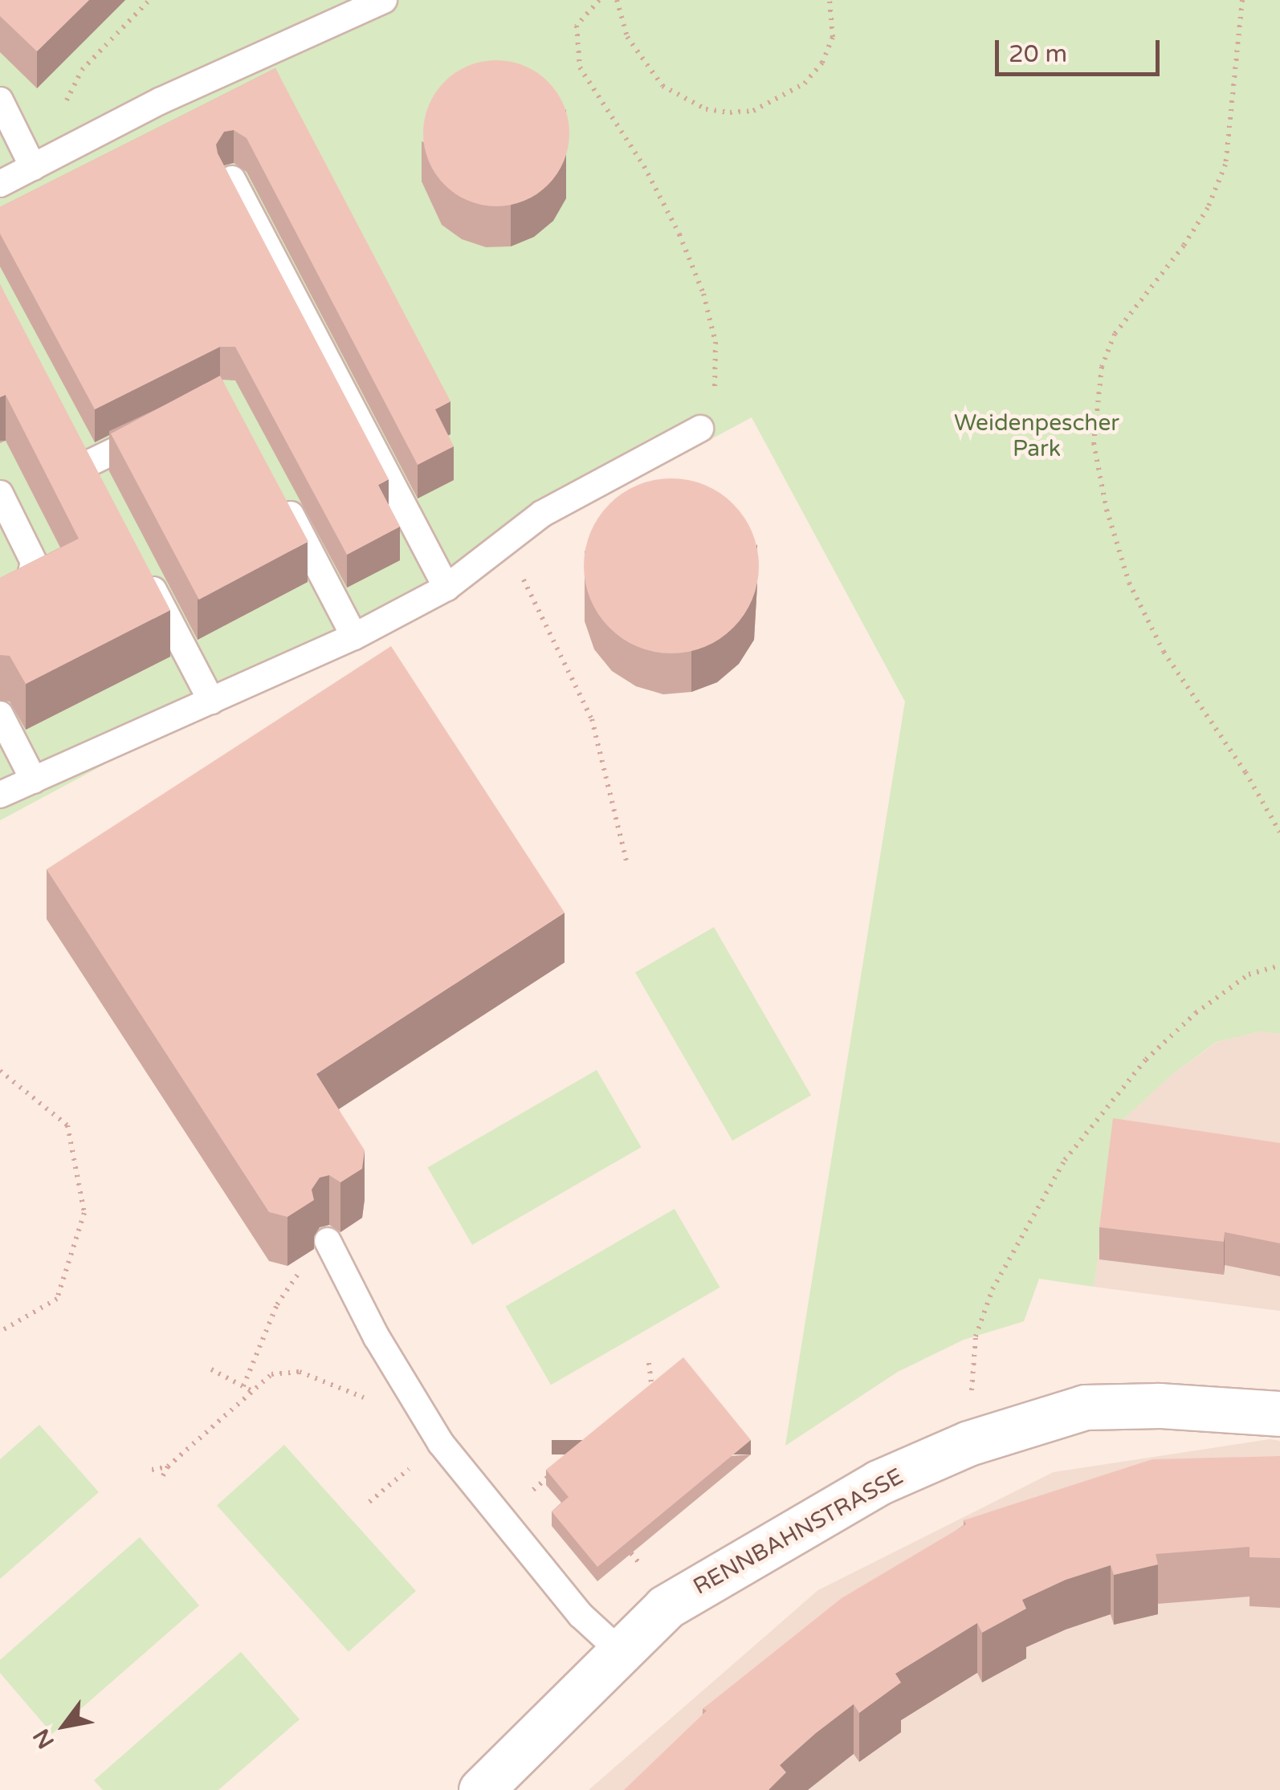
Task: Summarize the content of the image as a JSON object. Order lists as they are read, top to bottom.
{
  "streets": {
    "street": ["RENNBAHNSTRASSE"]
  },
  "parks": ["Weidenpescher Park"],
  "scale_bar": "20 m",
  "north": "bottom left"
}
